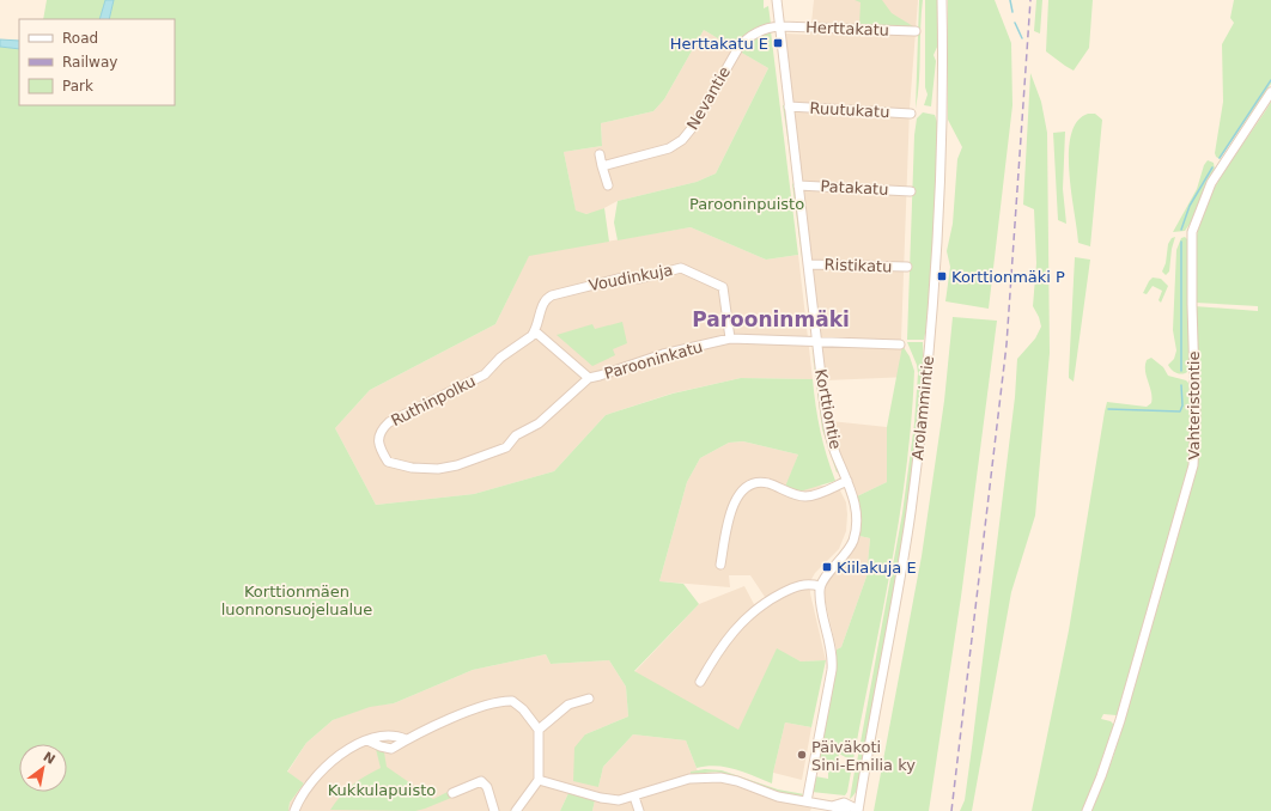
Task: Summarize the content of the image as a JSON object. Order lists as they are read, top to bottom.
{
  "streets": {
    "street": [
      "Herttakatu",
      "Nevantie",
      "Ruutukatu",
      "Patakatu",
      "Ristikatu",
      "Voudinkuja",
      "Parooninkatu",
      "Ruthinpolku",
      "Vahteristontie",
      "Arolammintie",
      "Korttiontie"
    ]
  },
  "crossings": [
    ["Herttakatu", "Nevantie"],
    ["Herttakatu", "Korttiontie"],
    ["Nevantie", "Korttiontie"],
    ["Ruutukatu", "Korttiontie"],
    ["Patakatu", "Korttiontie"],
    ["Ristikatu", "Korttiontie"],
    ["Voudinkuja", "Parooninkatu"],
    ["Voudinkuja", "Ruthinpolku"],
    ["Parooninkatu", "Ruthinpolku"],
    ["Parooninkatu", "Korttiontie"]
  ],
  "districts": ["Parooninmäki"],
  "parks": ["Parooninpuisto", "Korttionmäen luonnonsuojelualue", "Kukkulapuisto"],
  "places": {
    "transit": ["Herttakatu E", "Korttionmäki P", "Kiilakuja E"],
    "other": ["Päiväkoti Sini-Emilia ky"]
  },
  "legend": ["Road", "Railway", "Park"],
  "north": "top right"
}
